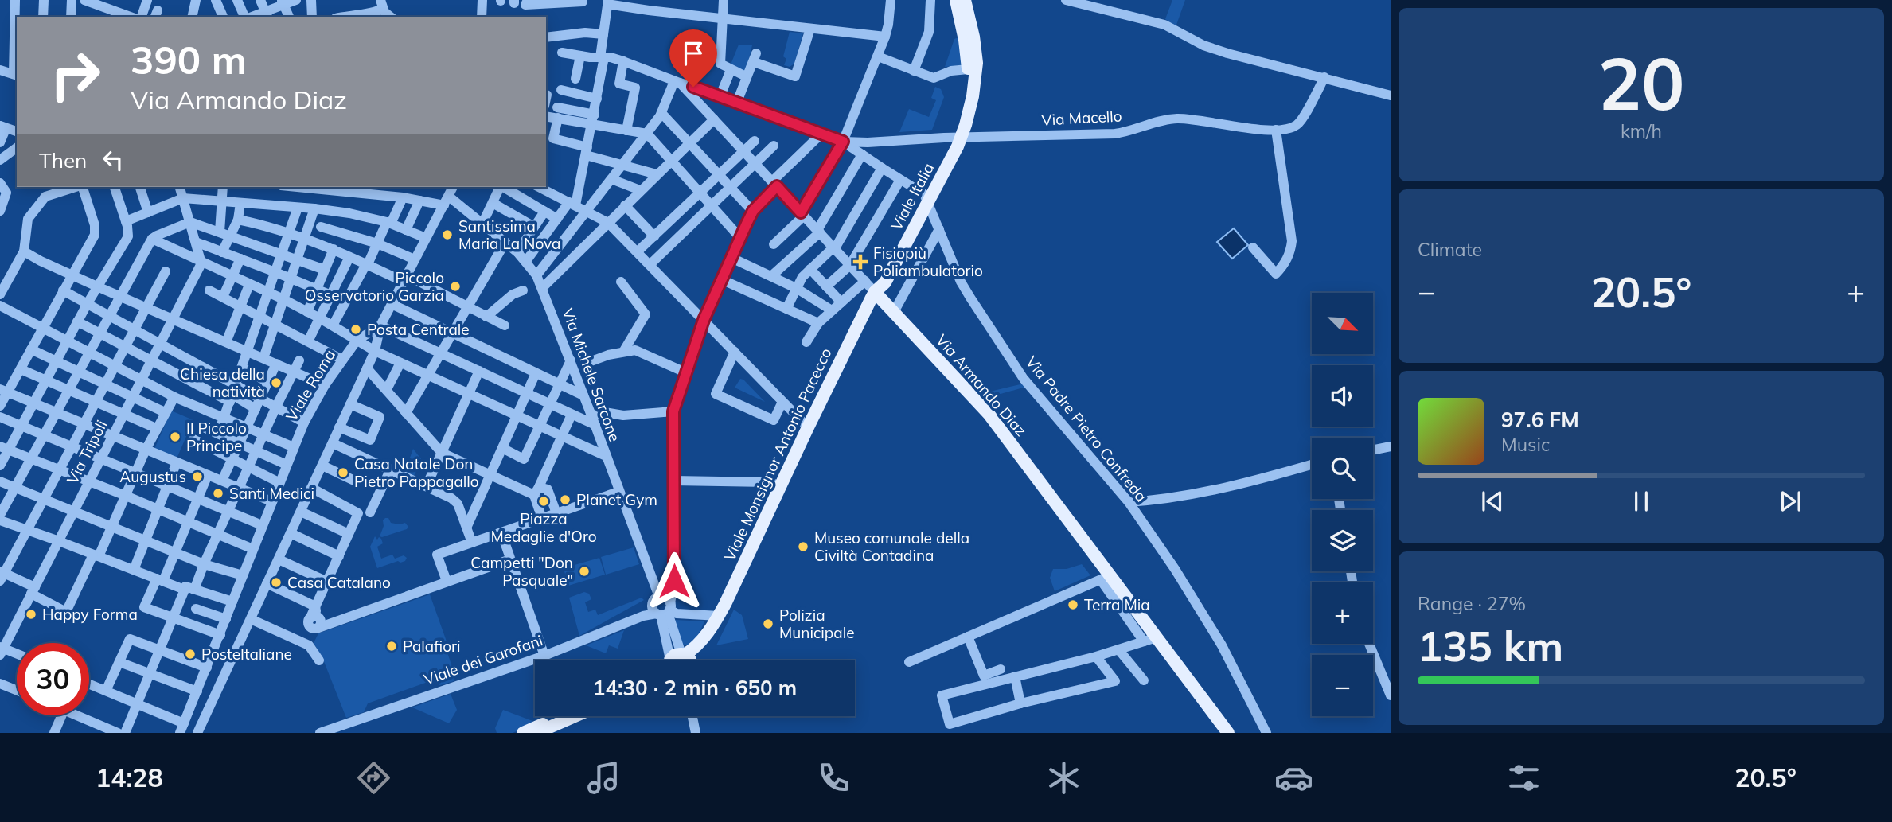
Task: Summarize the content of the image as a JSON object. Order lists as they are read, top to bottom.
{
  "streets": {
    "main road": ["Viale Italia", "Via Armando Diaz", "Viale Monsignor Antonio Pacecco"],
    "street": [
      "Via Macello",
      "Via Michele Sarcone",
      "Viale Roma",
      "Via Padre Pietro Confreda",
      "Via Tripoli",
      "Viale dei Garofani"
    ]
  },
  "crossings": [
    ["Via Macello", "Viale Italia"],
    ["Viale Italia", "Via Armando Diaz"],
    ["Viale Italia", "Via Padre Pietro Confreda"],
    ["Viale Italia", "Viale Monsignor Antonio Pacecco"],
    ["Via Michele Sarcone", "Viale Roma"],
    ["Via Armando Diaz", "Viale Monsignor Antonio Pacecco"]
  ],
  "places": {
    "other": [
      "Santissima Maria La Nova",
      "Piccolo Osservatorio Garzia",
      "Posta Centrale",
      "Chiesa della natività",
      "Il Piccolo Principe",
      "Casa Natale Don Pietro Pappagallo",
      "Augustus",
      "Santi Medici",
      "Planet Gym",
      "Piazza Medaglie d'Oro",
      "Museo comunale della Civiltà Contadina",
      "Campetti \"Don Pasquale\"",
      "Casa Catalano",
      "Terra Mia",
      "Happy Forma",
      "Polizia Municipale",
      "Palafiori",
      "PosteItaliane"
    ],
    "health": ["Fisiopiù Poliambulatorio"]
  },
  "north": "bottom right",
  "page": {
    "tile": [
      ["20", "km/h"],
      "Climate",
      ["Range · 27%", "135 km"]
    ],
    "turn": ["390 m", "Via Armando Diaz"],
    "then": "Then",
    "heat": ["−", "20.5°", "+"],
    "map_buttons": ["+", "−"],
    "song": ["97.6 FM", "Music"],
    "limit": "30",
    "trip": "14:30 · 2 min · 650 m",
    "tabs": ["14:28", "20.5°"]
  }
}
